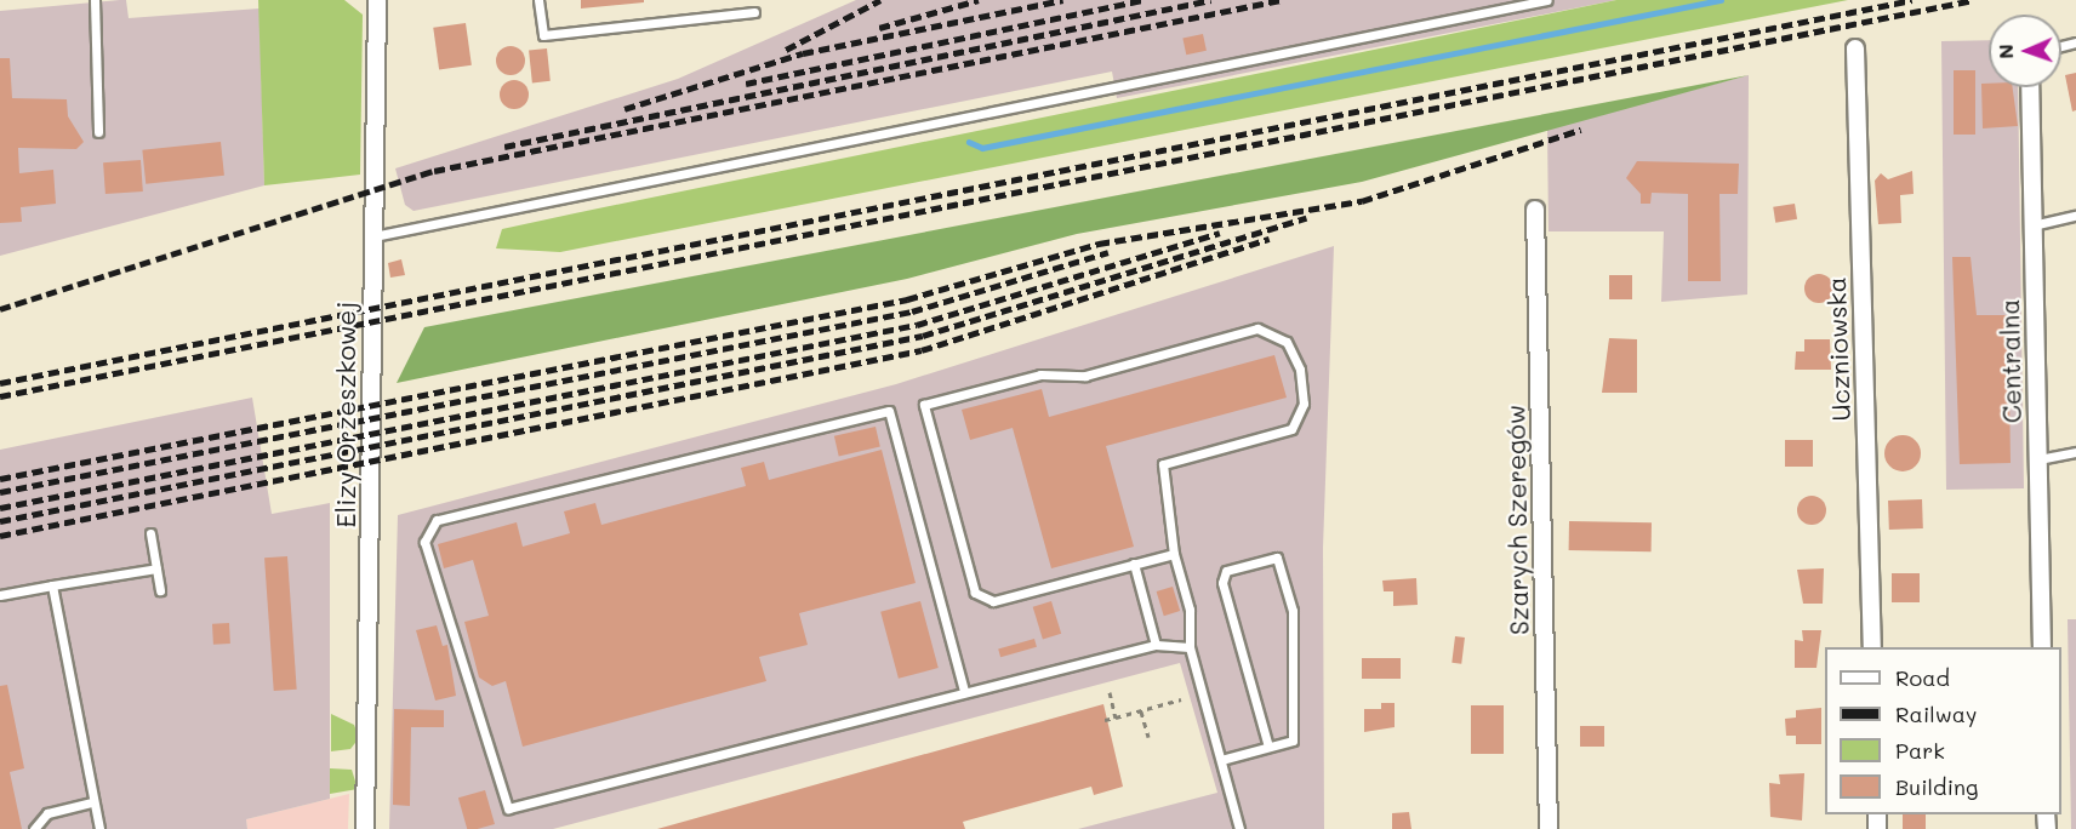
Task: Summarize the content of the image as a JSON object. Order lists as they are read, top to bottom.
{
  "streets": {
    "street": [
      "Uczniowska",
      "Centralna",
      "Elizy Orzeszkowej",
      "Szarych Szeregów"
    ]
  },
  "legend": [
    "Road",
    "Railway",
    "Park",
    "Building"
  ],
  "north": "left"
}
